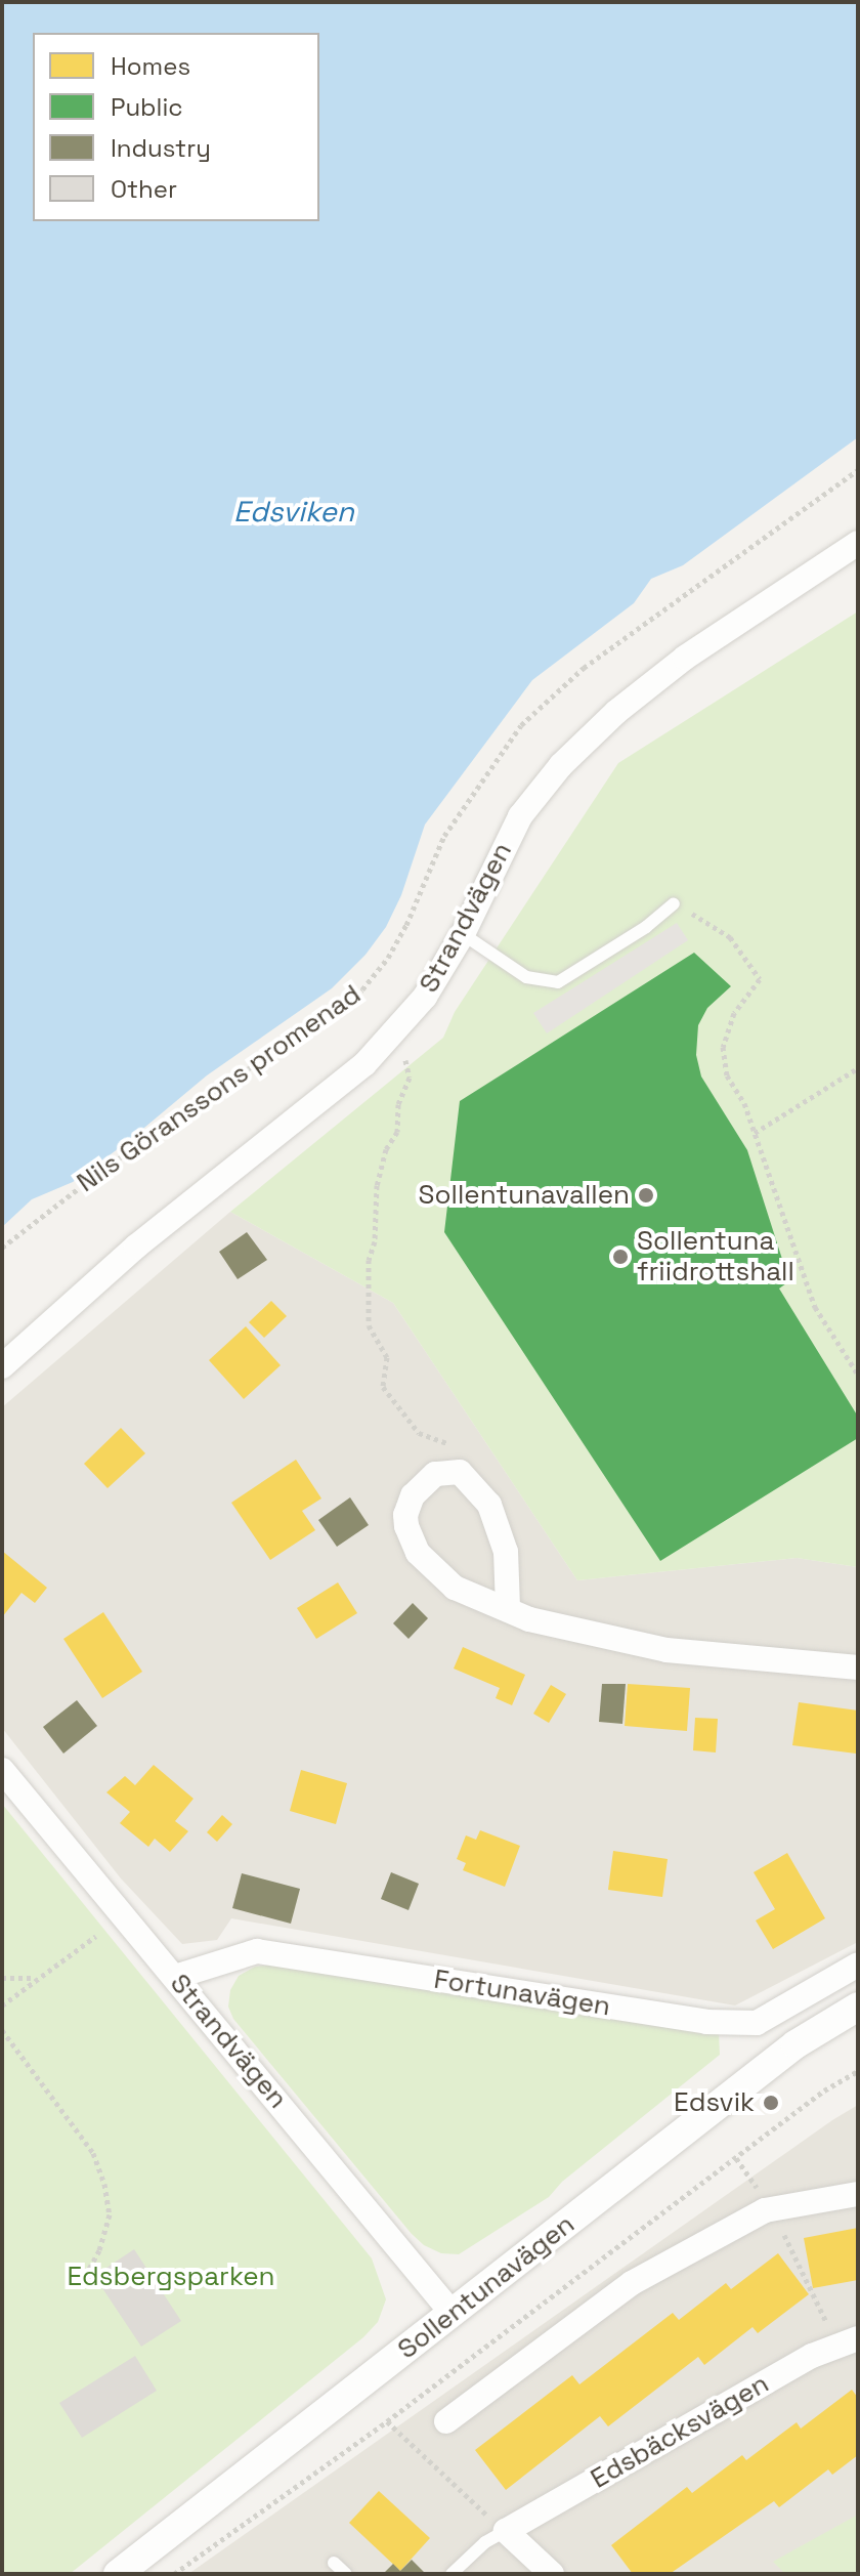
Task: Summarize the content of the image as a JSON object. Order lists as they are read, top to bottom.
{
  "streets": {
    "street": [
      "Strandvägen",
      "Fortunavägen",
      "Sollentunavägen",
      "Edsbäcksvägen"
    ],
    "path": ["Nils Göranssons promenad"]
  },
  "crossings": [
    ["Strandvägen", "Fortunavägen"],
    ["Strandvägen", "Sollentunavägen"]
  ],
  "water": ["Edsviken"],
  "parks": ["Edsbergsparken"],
  "places": ["Sollentunavallen", "Sollentuna friidrottshall", "Edsvik"],
  "legend": [
    "Homes",
    "Public",
    "Industry",
    "Other"
  ]
}
